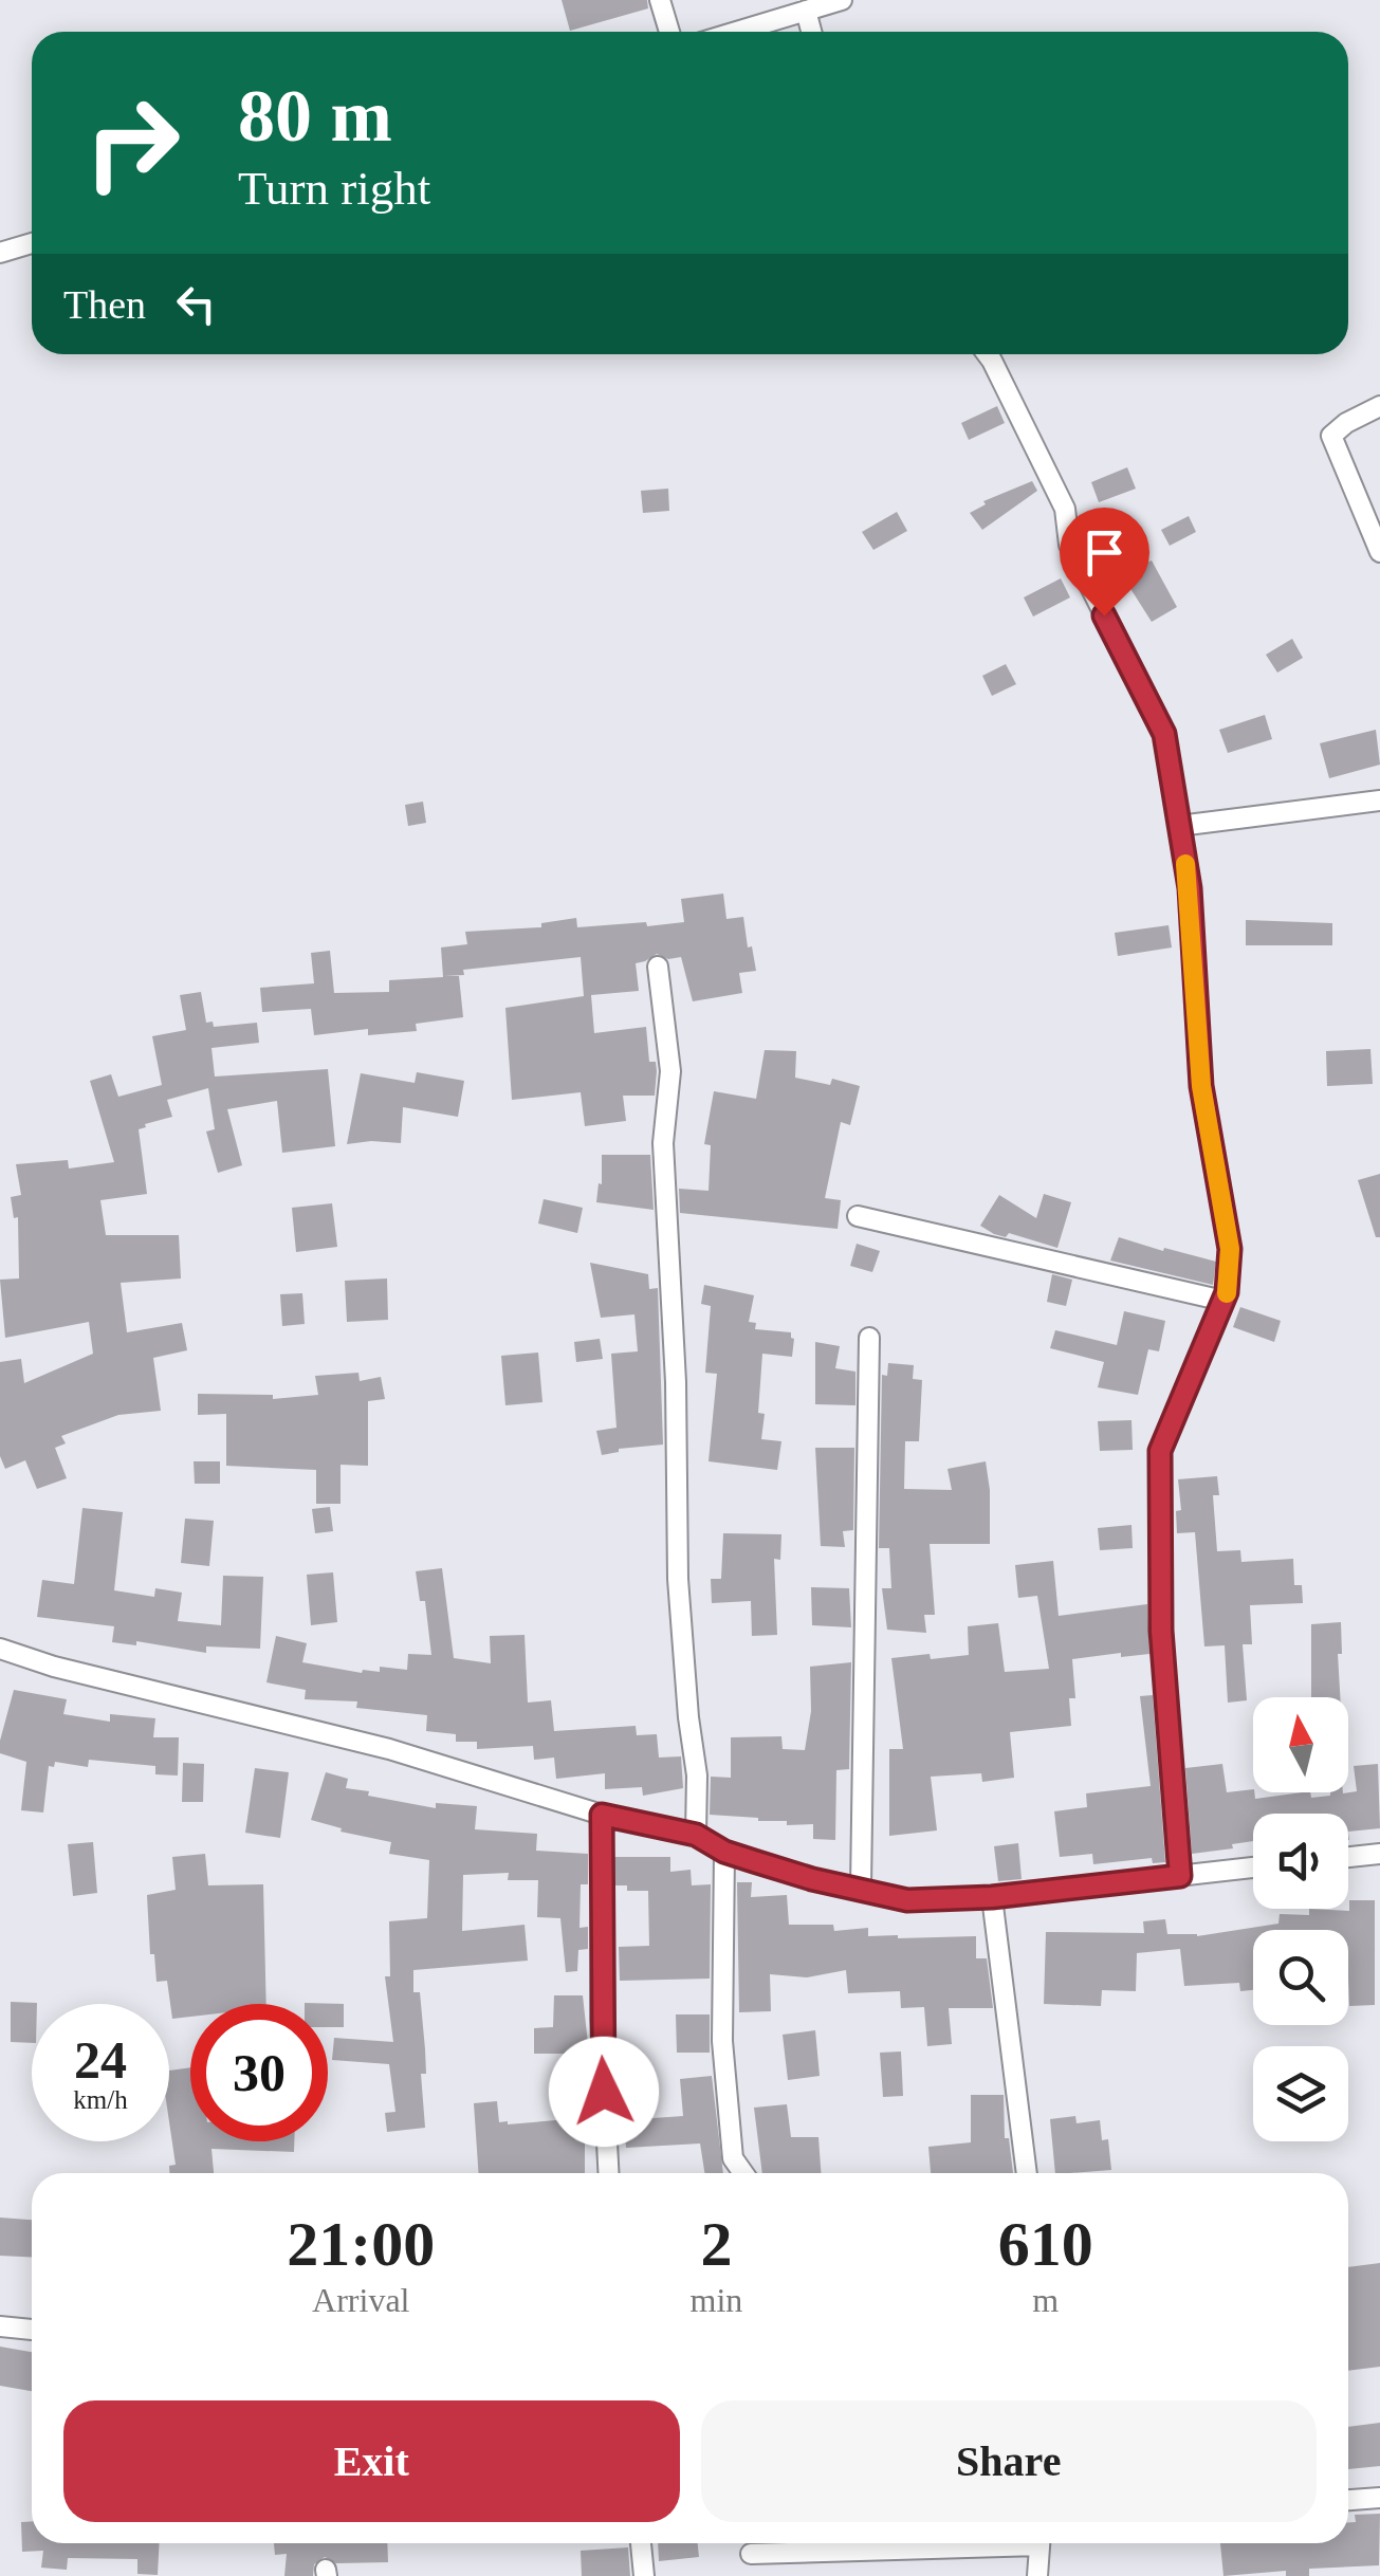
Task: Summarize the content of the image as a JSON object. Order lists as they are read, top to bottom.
{
  "north": "top",
  "page": {
    "turn": ["80 m", "Turn right"],
    "then": "Then",
    "speed": "24 km/h",
    "limit": "30",
    "eta": [
      "21:00",
      "Arrival",
      "2",
      "min",
      "610",
      "m"
    ],
    "buttons": ["Exit", "Share"]
  }
}
